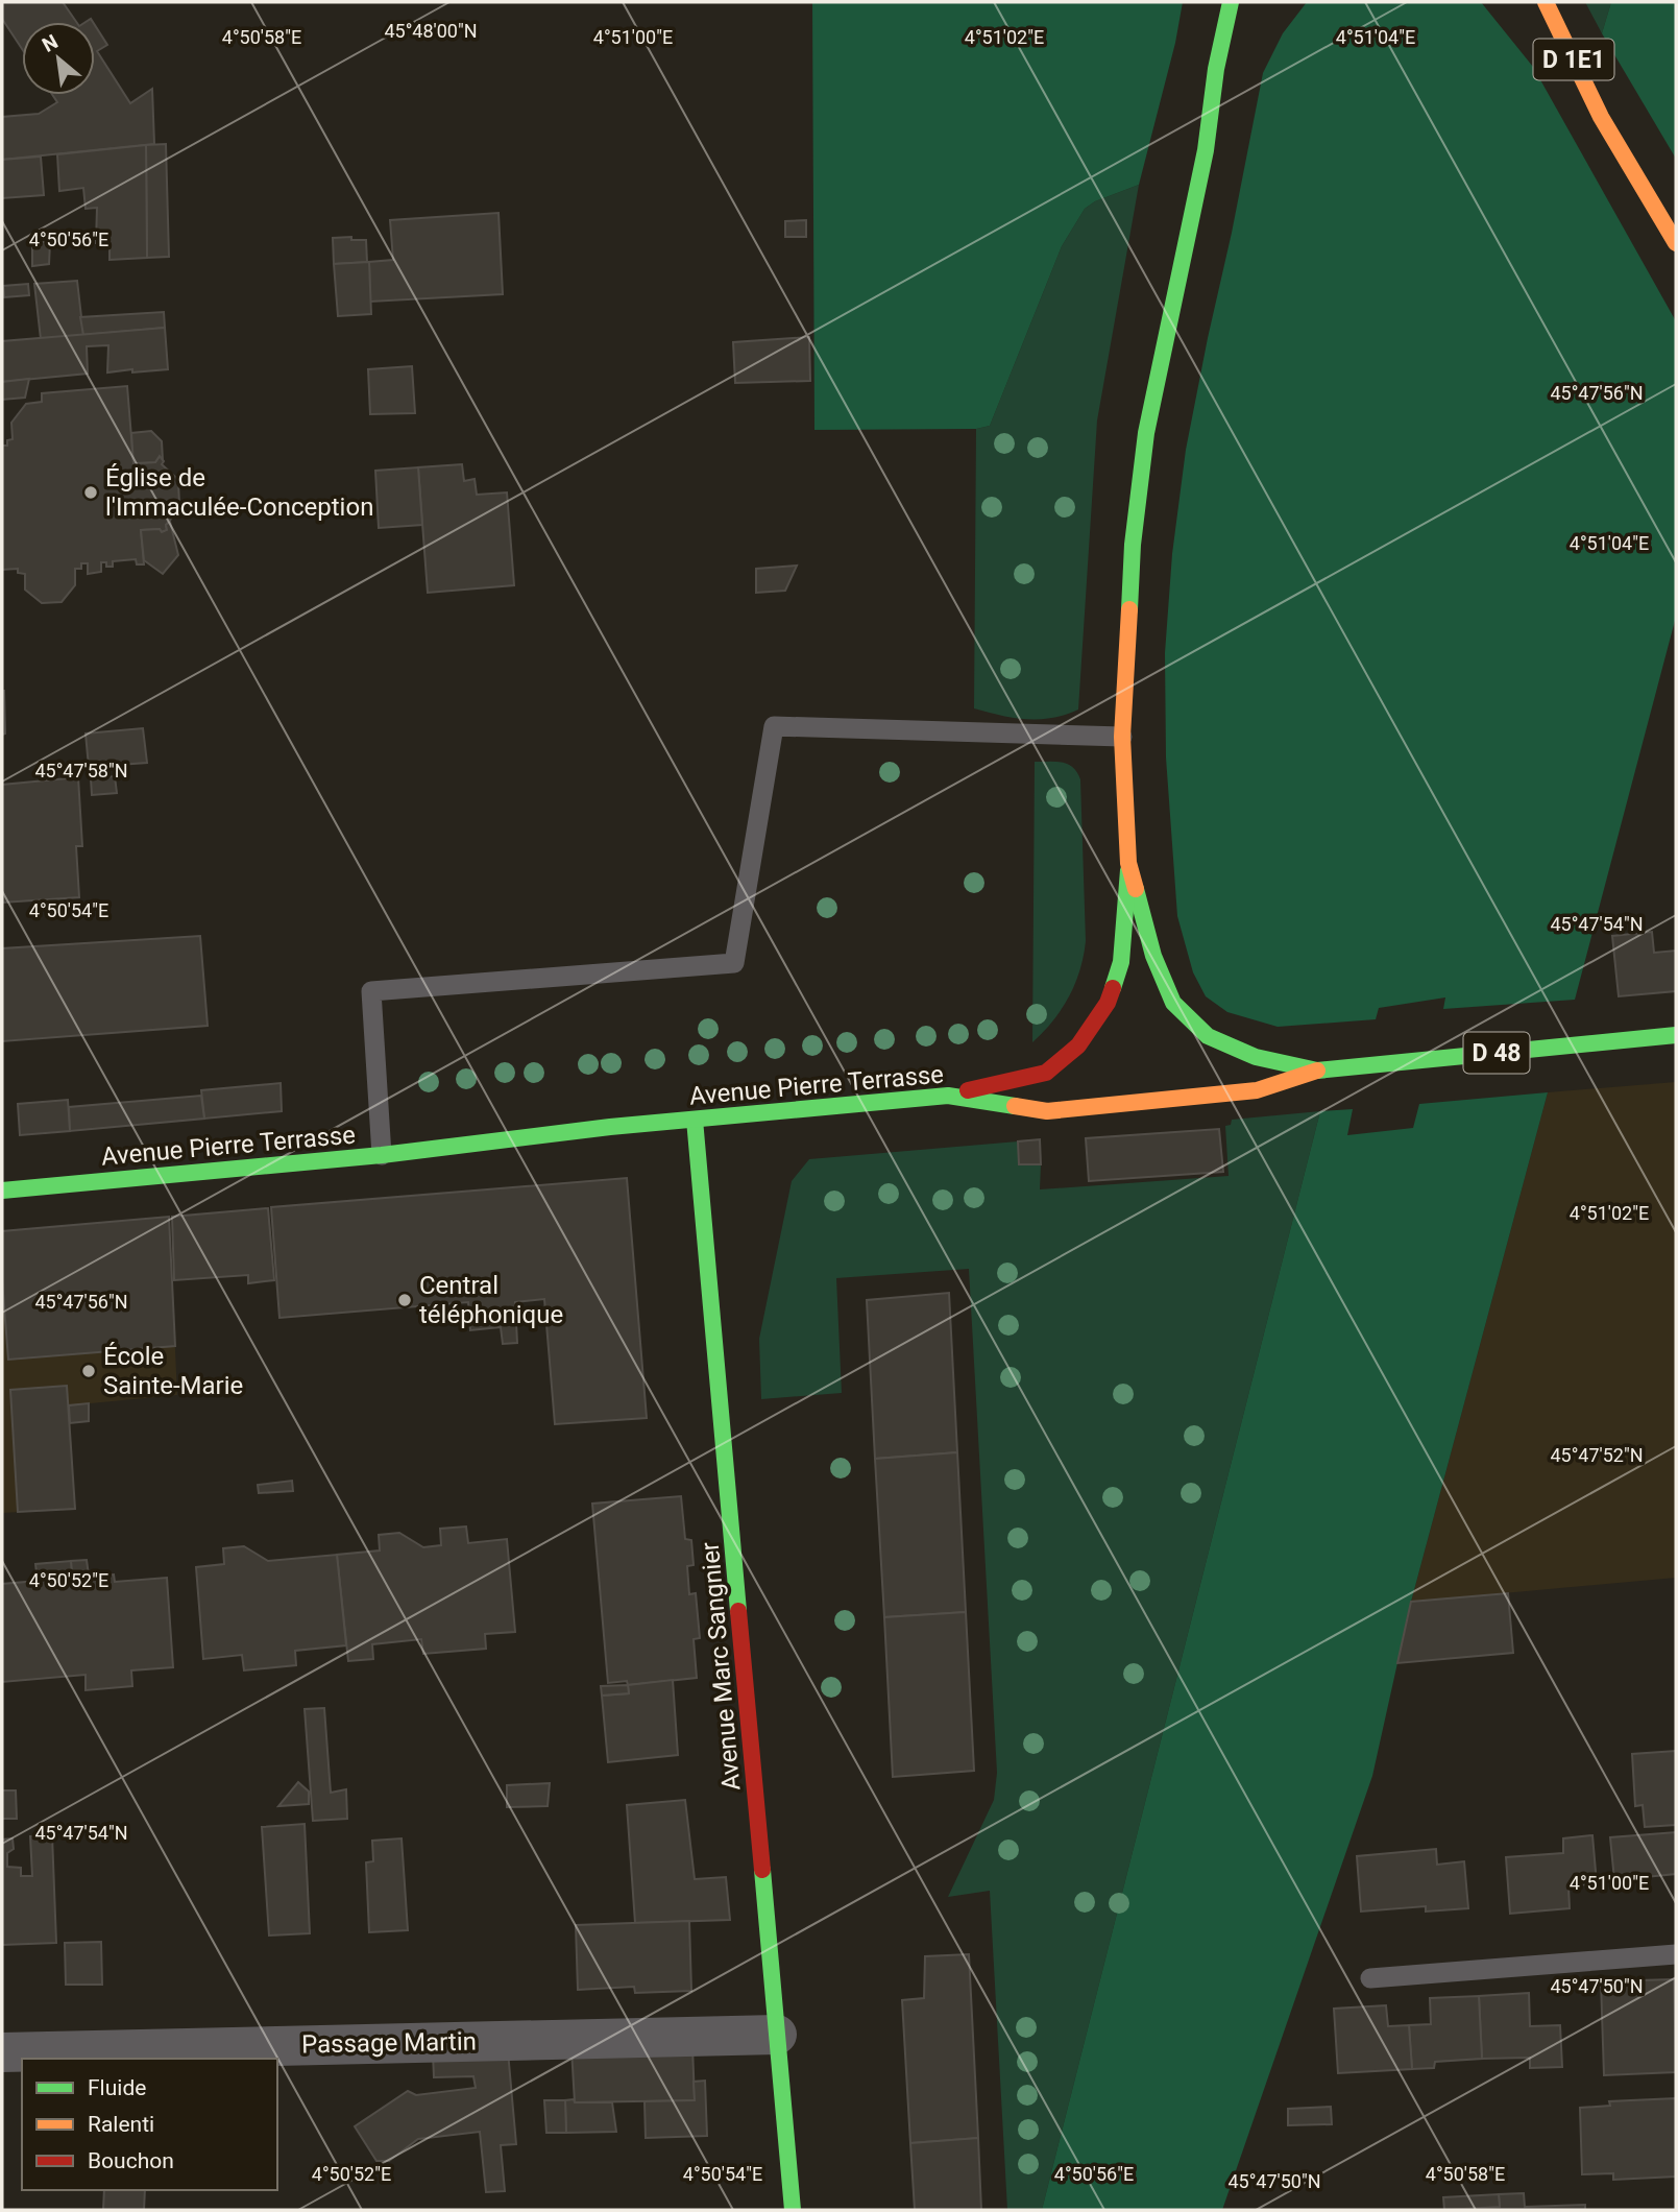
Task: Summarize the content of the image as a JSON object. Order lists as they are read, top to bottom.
{
  "streets": {
    "main road": [
      "D 1E1",
      "D 48",
      "Avenue Pierre Terrasse",
      "Avenue Marc Sangnier"
    ],
    "street": ["Passage Martin"]
  },
  "crossings": [
    ["Avenue Pierre Terrasse", "Avenue Marc Sangnier"],
    ["Avenue Marc Sangnier", "Passage Martin"]
  ],
  "places": ["Église de l'Immaculée-Conception", "Central téléphonique", "École Sainte-Marie"],
  "legend": ["Fluide", "Ralenti", "Bouchon"],
  "north": "top left",
  "coordinates": [
    "45°48'00\"N",
    "4°50'58\"E",
    "4°51'00\"E",
    "4°51'02\"E",
    "4°51'04\"E",
    "4°50'56\"E",
    "45°47'56\"N",
    "45°47'58\"N",
    "4°50'54\"E",
    "45°47'54\"N",
    "45°47'52\"N",
    "4°50'52\"E",
    "45°47'50\"N"
  ]
}
